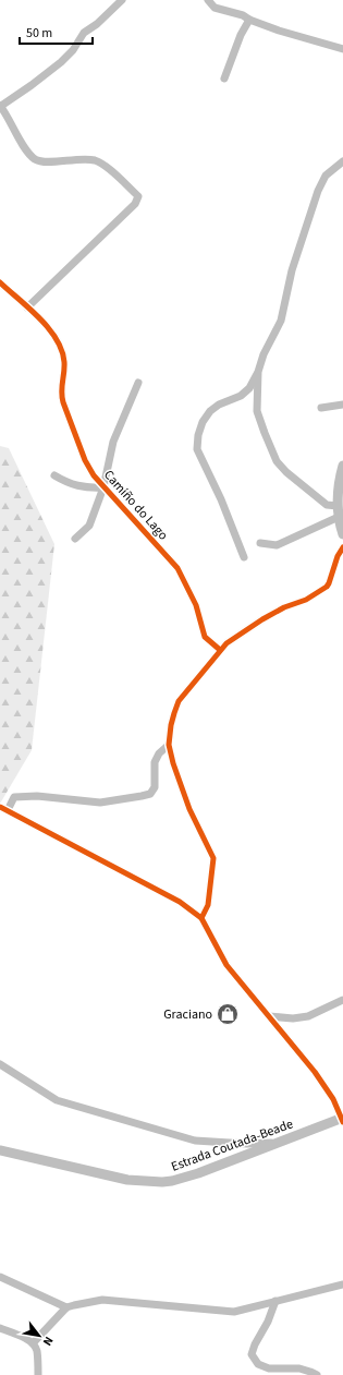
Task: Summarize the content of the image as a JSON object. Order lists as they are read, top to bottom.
{
  "streets": {
    "street": ["Camiño do Lago", "Estrada Coutada-Beade"]
  },
  "places": {
    "shop": ["Graciano"]
  },
  "scale_bar": "50 m",
  "north": "bottom right"
}
